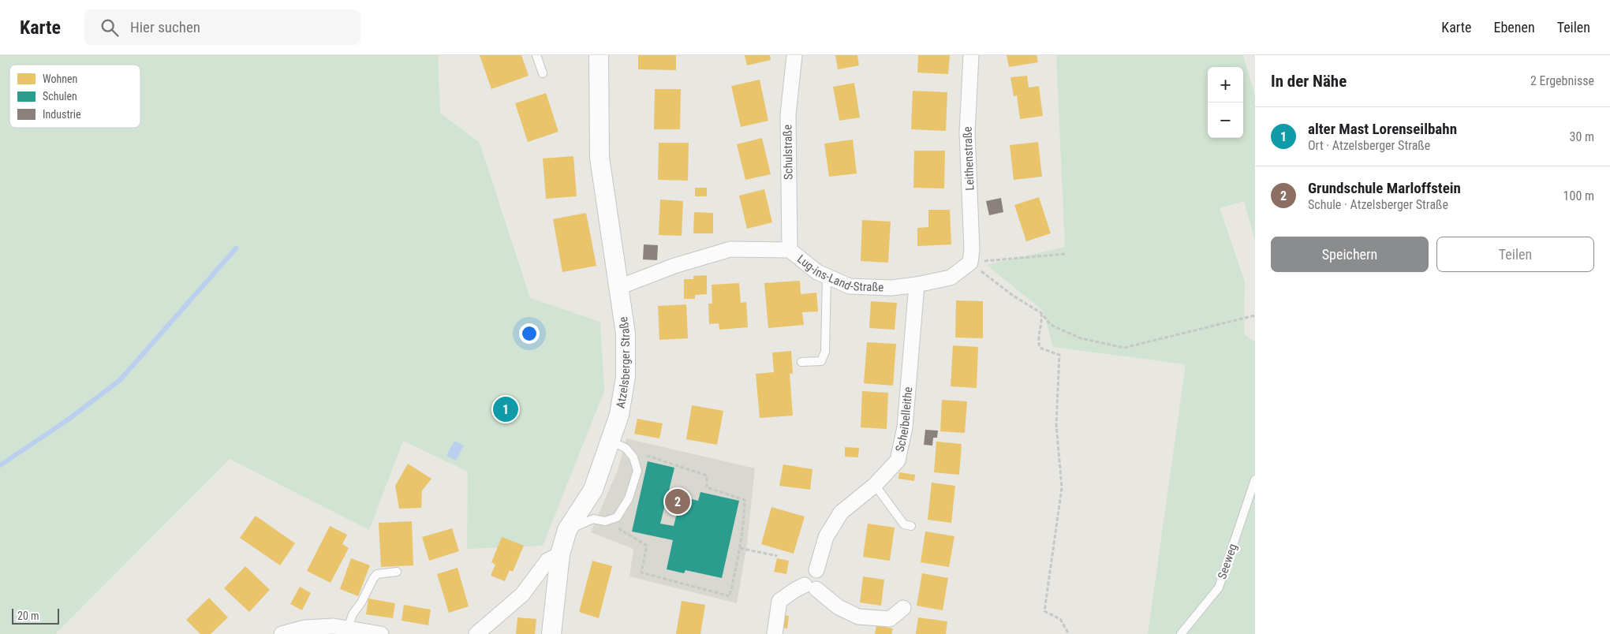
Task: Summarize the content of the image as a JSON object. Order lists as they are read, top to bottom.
{
  "streets": {
    "street": [
      "Schulstraße",
      "Leithenstraße",
      "Lug-ins-Land-Straße",
      "Atzelsberger Straße",
      "Scheibelleithe"
    ],
    "lane": ["Seeweg"]
  },
  "crossings": [
    ["Schulstraße", "Lug-ins-Land-Straße"],
    ["Leithenstraße", "Lug-ins-Land-Straße"],
    ["Lug-ins-Land-Straße", "Atzelsberger Straße"],
    ["Lug-ins-Land-Straße", "Scheibelleithe"]
  ],
  "legend": ["Wohnen", "Schulen", "Industrie"],
  "scale_bar": "20 m",
  "page": {
    "header": "Karte",
    "search": "Hier suchen",
    "nav": ["Karte", "Ebenen", "Teilen"],
    "heading": ["In der Nähe", "2 Ergebnisse"],
    "map_buttons": ["+", "−"],
    "list": [
      {
        "mark": "1",
        "name": "alter Mast Lorenseilbahn",
        "note": "Ort · Atzelsberger Straße",
        "value": "30 m"
      },
      {
        "mark": "2",
        "name": "Grundschule Marloffstein",
        "note": "Schule · Atzelsberger Straße",
        "value": "100 m"
      }
    ],
    "buttons": ["Speichern", "Teilen"],
    "pins": ["1", "2"],
    "scale": "20 m"
  }
}
